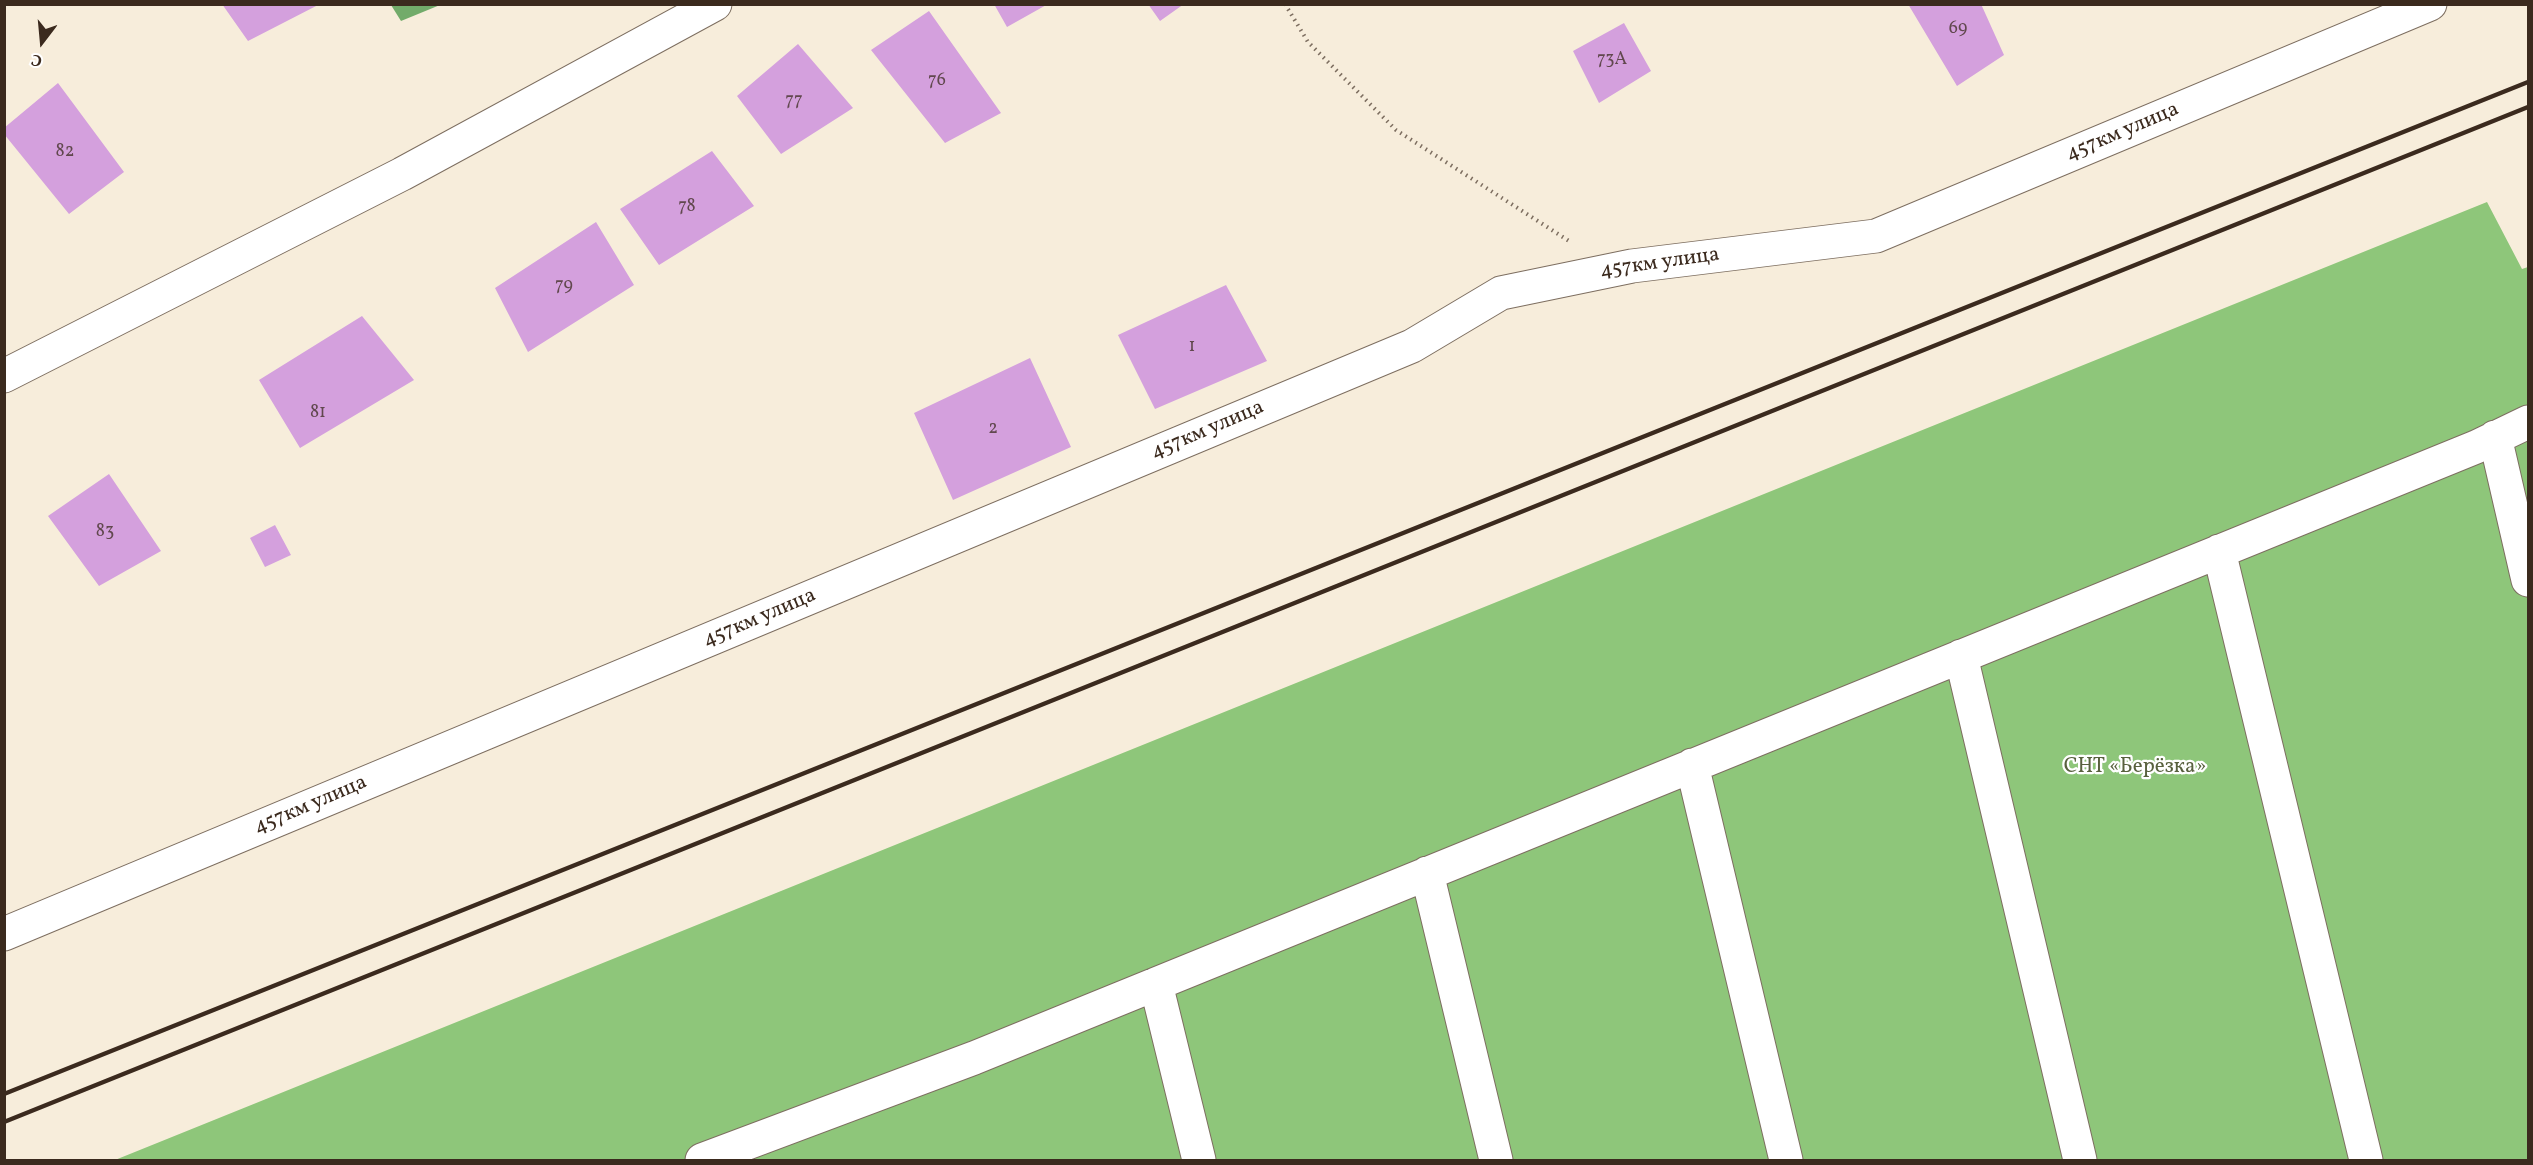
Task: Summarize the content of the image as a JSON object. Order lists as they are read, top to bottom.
{
  "streets": {
    "street": ["457км улица"]
  },
  "parks": ["СНТ «Берёзка»"],
  "house_numbers": [
    "69",
    "73А",
    "76",
    "77",
    "82",
    "78",
    "79",
    "1",
    "81",
    "2",
    "83"
  ],
  "north": "bottom"
}
